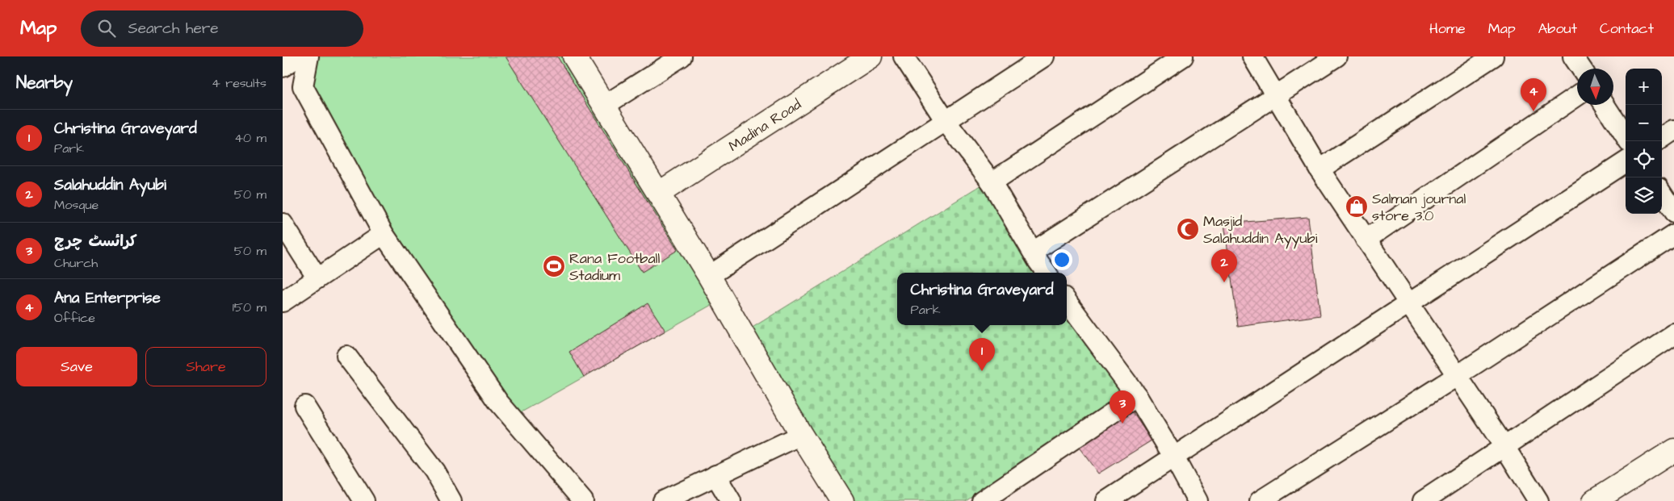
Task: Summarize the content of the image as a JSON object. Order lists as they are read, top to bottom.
{
  "streets": {
    "main road": ["Madina Road"]
  },
  "places": {
    "shop": ["Salman journal store 3.0"],
    "mosque": ["Masjid Salahuddin Ayyubi"],
    "sports": ["Rana Football Stadium"]
  },
  "north": "bottom",
  "page": {
    "header": "Map",
    "search": "Search here",
    "nav": [
      "Home",
      "Map",
      "About",
      "Contact"
    ],
    "heading": ["Nearby", "4 results"],
    "map_buttons": ["+", "−"],
    "pins": [
      "4",
      "2",
      "1",
      "3"
    ],
    "list": [
      {
        "mark": "1",
        "name": "Christina Graveyard",
        "note": "Park",
        "value": "40 m"
      },
      {
        "mark": "2",
        "name": "Salahuddin Ayubi",
        "note": "Mosque",
        "value": "50 m"
      },
      {
        "mark": "3",
        "name": "کرائسٹ چرچ",
        "note": "Church",
        "value": "50 m"
      },
      {
        "mark": "4",
        "name": "Ana Enterprise",
        "note": "Office",
        "value": "150 m"
      }
    ],
    "popup": ["Christina Graveyard", "Park"],
    "buttons": ["Save", "Share"]
  }
}
